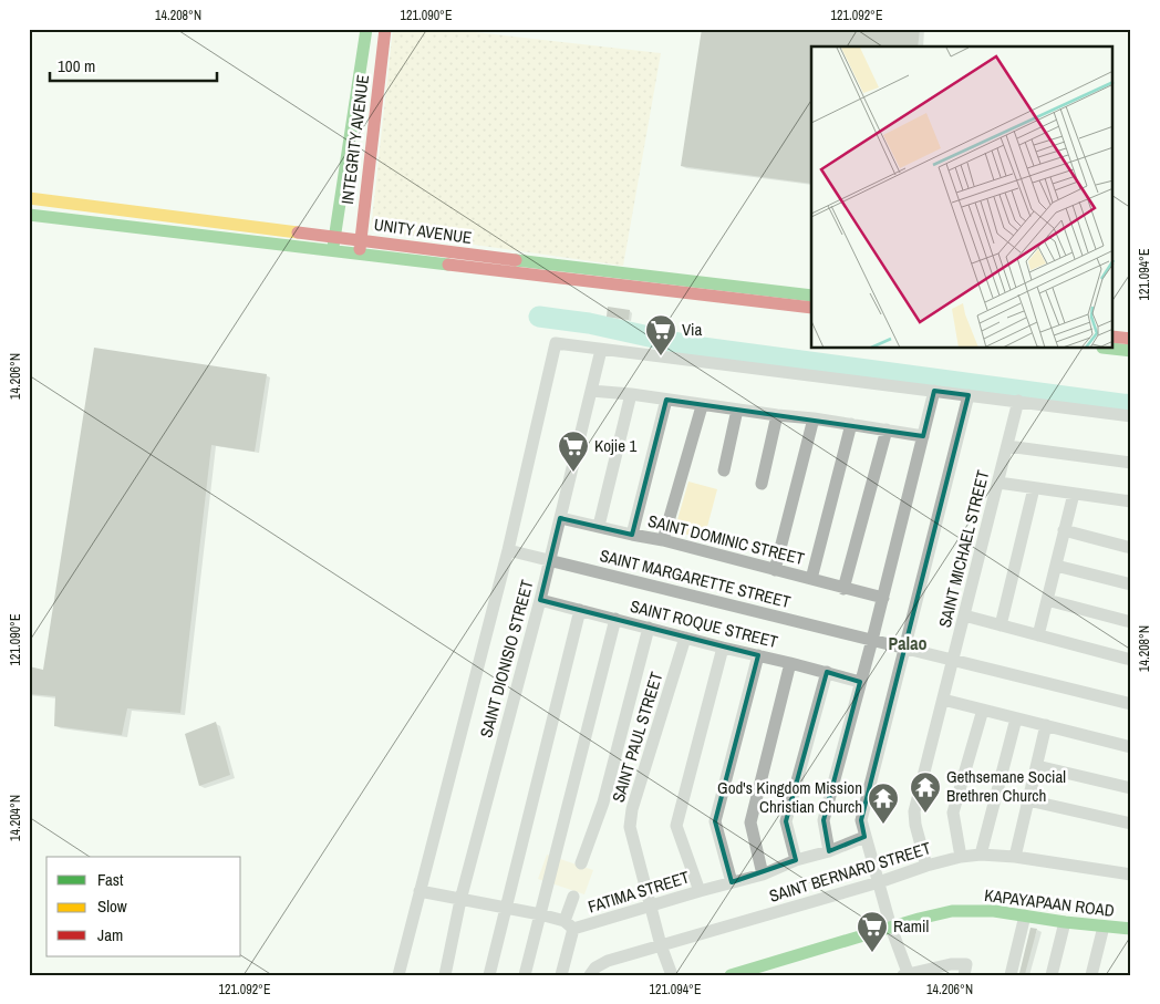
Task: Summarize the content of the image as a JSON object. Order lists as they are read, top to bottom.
{
  "streets": {
    "street": [
      "INTEGRITY AVENUE",
      "UNITY AVENUE",
      "SAINT DOMINIC STREET",
      "SAINT MICHAEL STREET",
      "SAINT MARGARETTE STREET",
      "SAINT ROQUE STREET",
      "SAINT DIONISIO STREET",
      "SAINT PAUL STREET",
      "SAINT BERNARD STREET",
      "FATIMA STREET",
      "KAPAYAPAAN ROAD"
    ]
  },
  "crossings": [
    ["INTEGRITY AVENUE", "UNITY AVENUE"],
    ["SAINT DOMINIC STREET", "SAINT DIONISIO STREET"],
    ["SAINT MICHAEL STREET", "SAINT MARGARETTE STREET"],
    ["SAINT MICHAEL STREET", "SAINT BERNARD STREET"],
    ["SAINT MARGARETTE STREET", "SAINT DIONISIO STREET"],
    ["SAINT ROQUE STREET", "SAINT DIONISIO STREET"],
    ["SAINT ROQUE STREET", "SAINT PAUL STREET"],
    ["SAINT PAUL STREET", "SAINT BERNARD STREET"],
    ["SAINT PAUL STREET", "FATIMA STREET"]
  ],
  "districts": ["Palao"],
  "places": {
    "supermarket": ["Via", "Kojie 1", "Ramil"],
    "temple": ["Gethsemane Social Brethren Church", "God's Kingdom Mission Christian Church"]
  },
  "legend": ["Fast", "Slow", "Jam"],
  "scale_bar": "100 m",
  "coordinates": [
    "14.208°N",
    "121.090°E",
    "121.092°E",
    "121.094°E",
    "14.206°N",
    "14.204°N"
  ]
}
